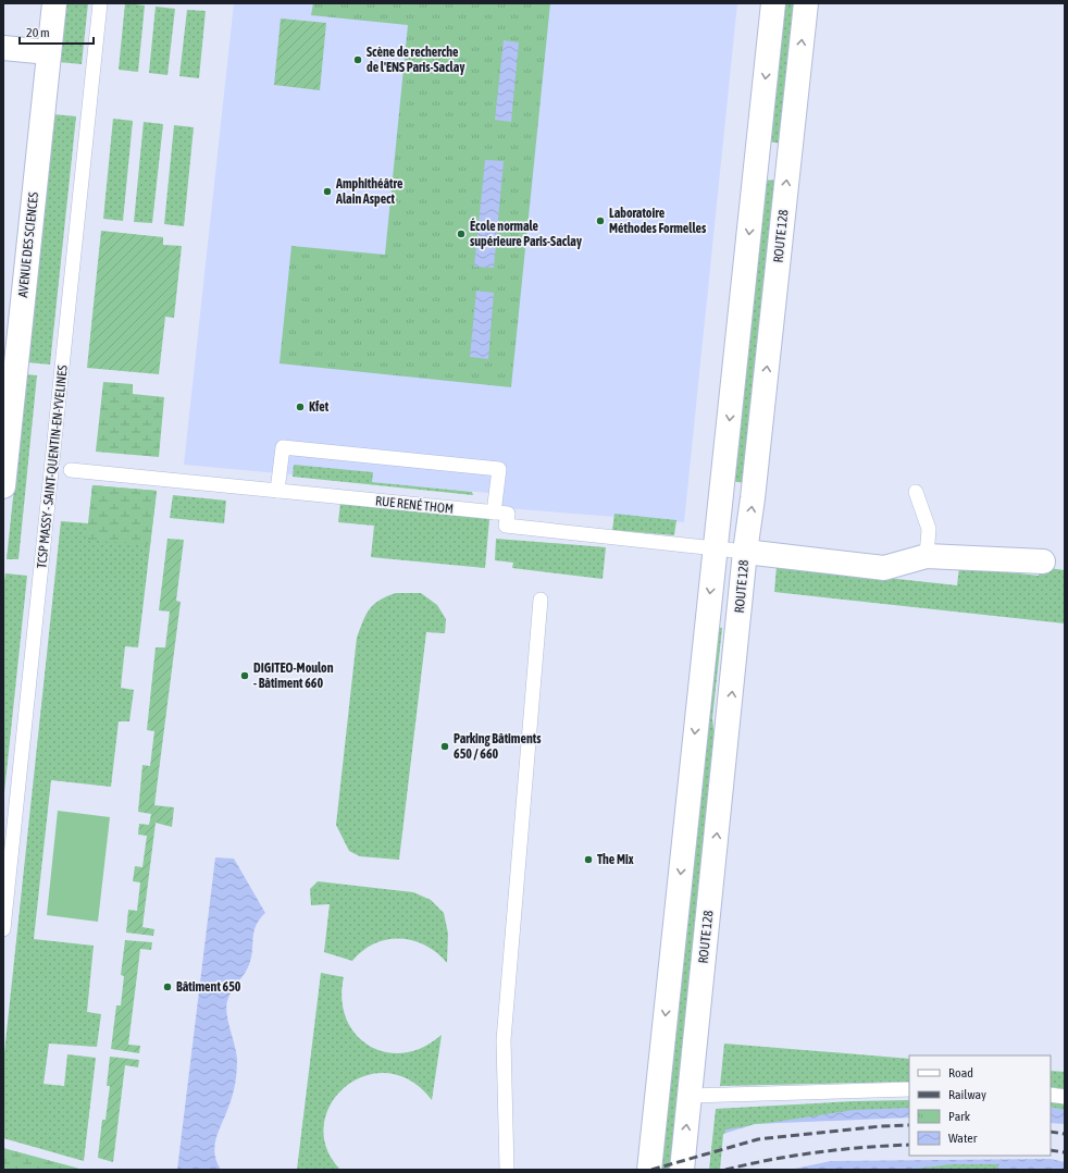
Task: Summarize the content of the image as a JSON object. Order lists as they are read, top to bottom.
{
  "streets": {
    "main road": ["ROUTE 128", "AVENUE DES SCIENCES"],
    "lane": ["TCSP MASSY - SAINT-QUENTIN-EN-YVELINES", "RUE RENÉ THOM"]
  },
  "crossings": [
    ["ROUTE 128", "RUE RENÉ THOM"]
  ],
  "places": [
    "Scène de recherche de l'ENS Paris-Saclay",
    "Amphithéâtre Alain Aspect",
    "Laboratoire Méthodes Formelles",
    "École normale supérieure Paris-Saclay",
    "Kfet",
    "DIGITEO-Moulon - Bâtiment 660",
    "Parking Bâtiments 650 / 660",
    "The Mix",
    "Bâtiment 650"
  ],
  "legend": [
    "Road",
    "Railway",
    "Park",
    "Water"
  ],
  "scale_bar": "20 m"
}
